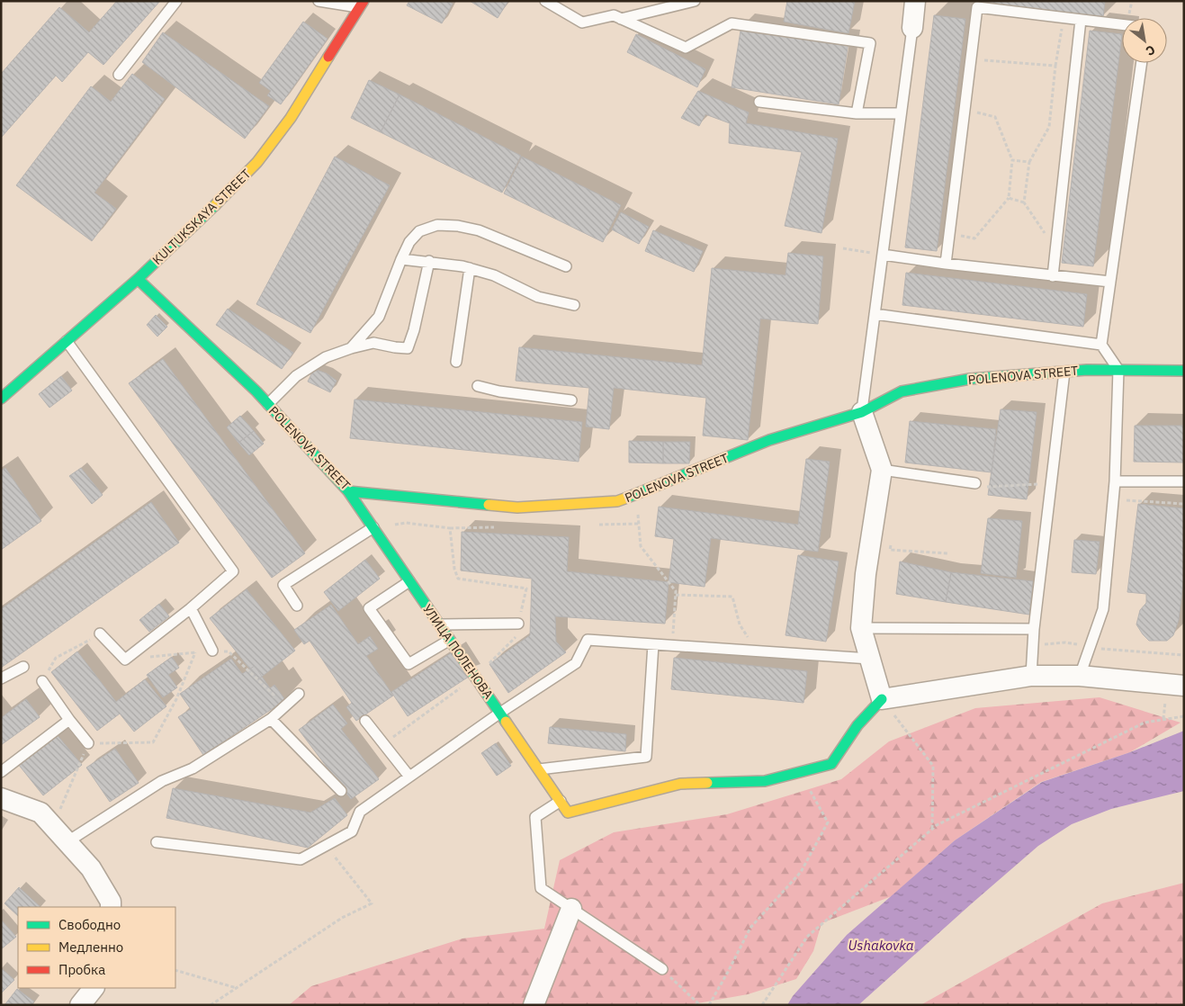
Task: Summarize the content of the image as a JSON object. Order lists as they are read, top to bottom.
{
  "streets": {
    "street": ["KULTUKSKAYA STREET", "POLENOVA STREET", "УЛИЦА ПОЛЕНОВА"]
  },
  "crossings": [
    ["KULTUKSKAYA STREET", "POLENOVA STREET"],
    ["POLENOVA STREET", "УЛИЦА ПОЛЕНОВА"]
  ],
  "water": ["Ushakovka"],
  "legend": ["Свободно", "Медленно", "Пробка"],
  "north": "bottom right"
}
